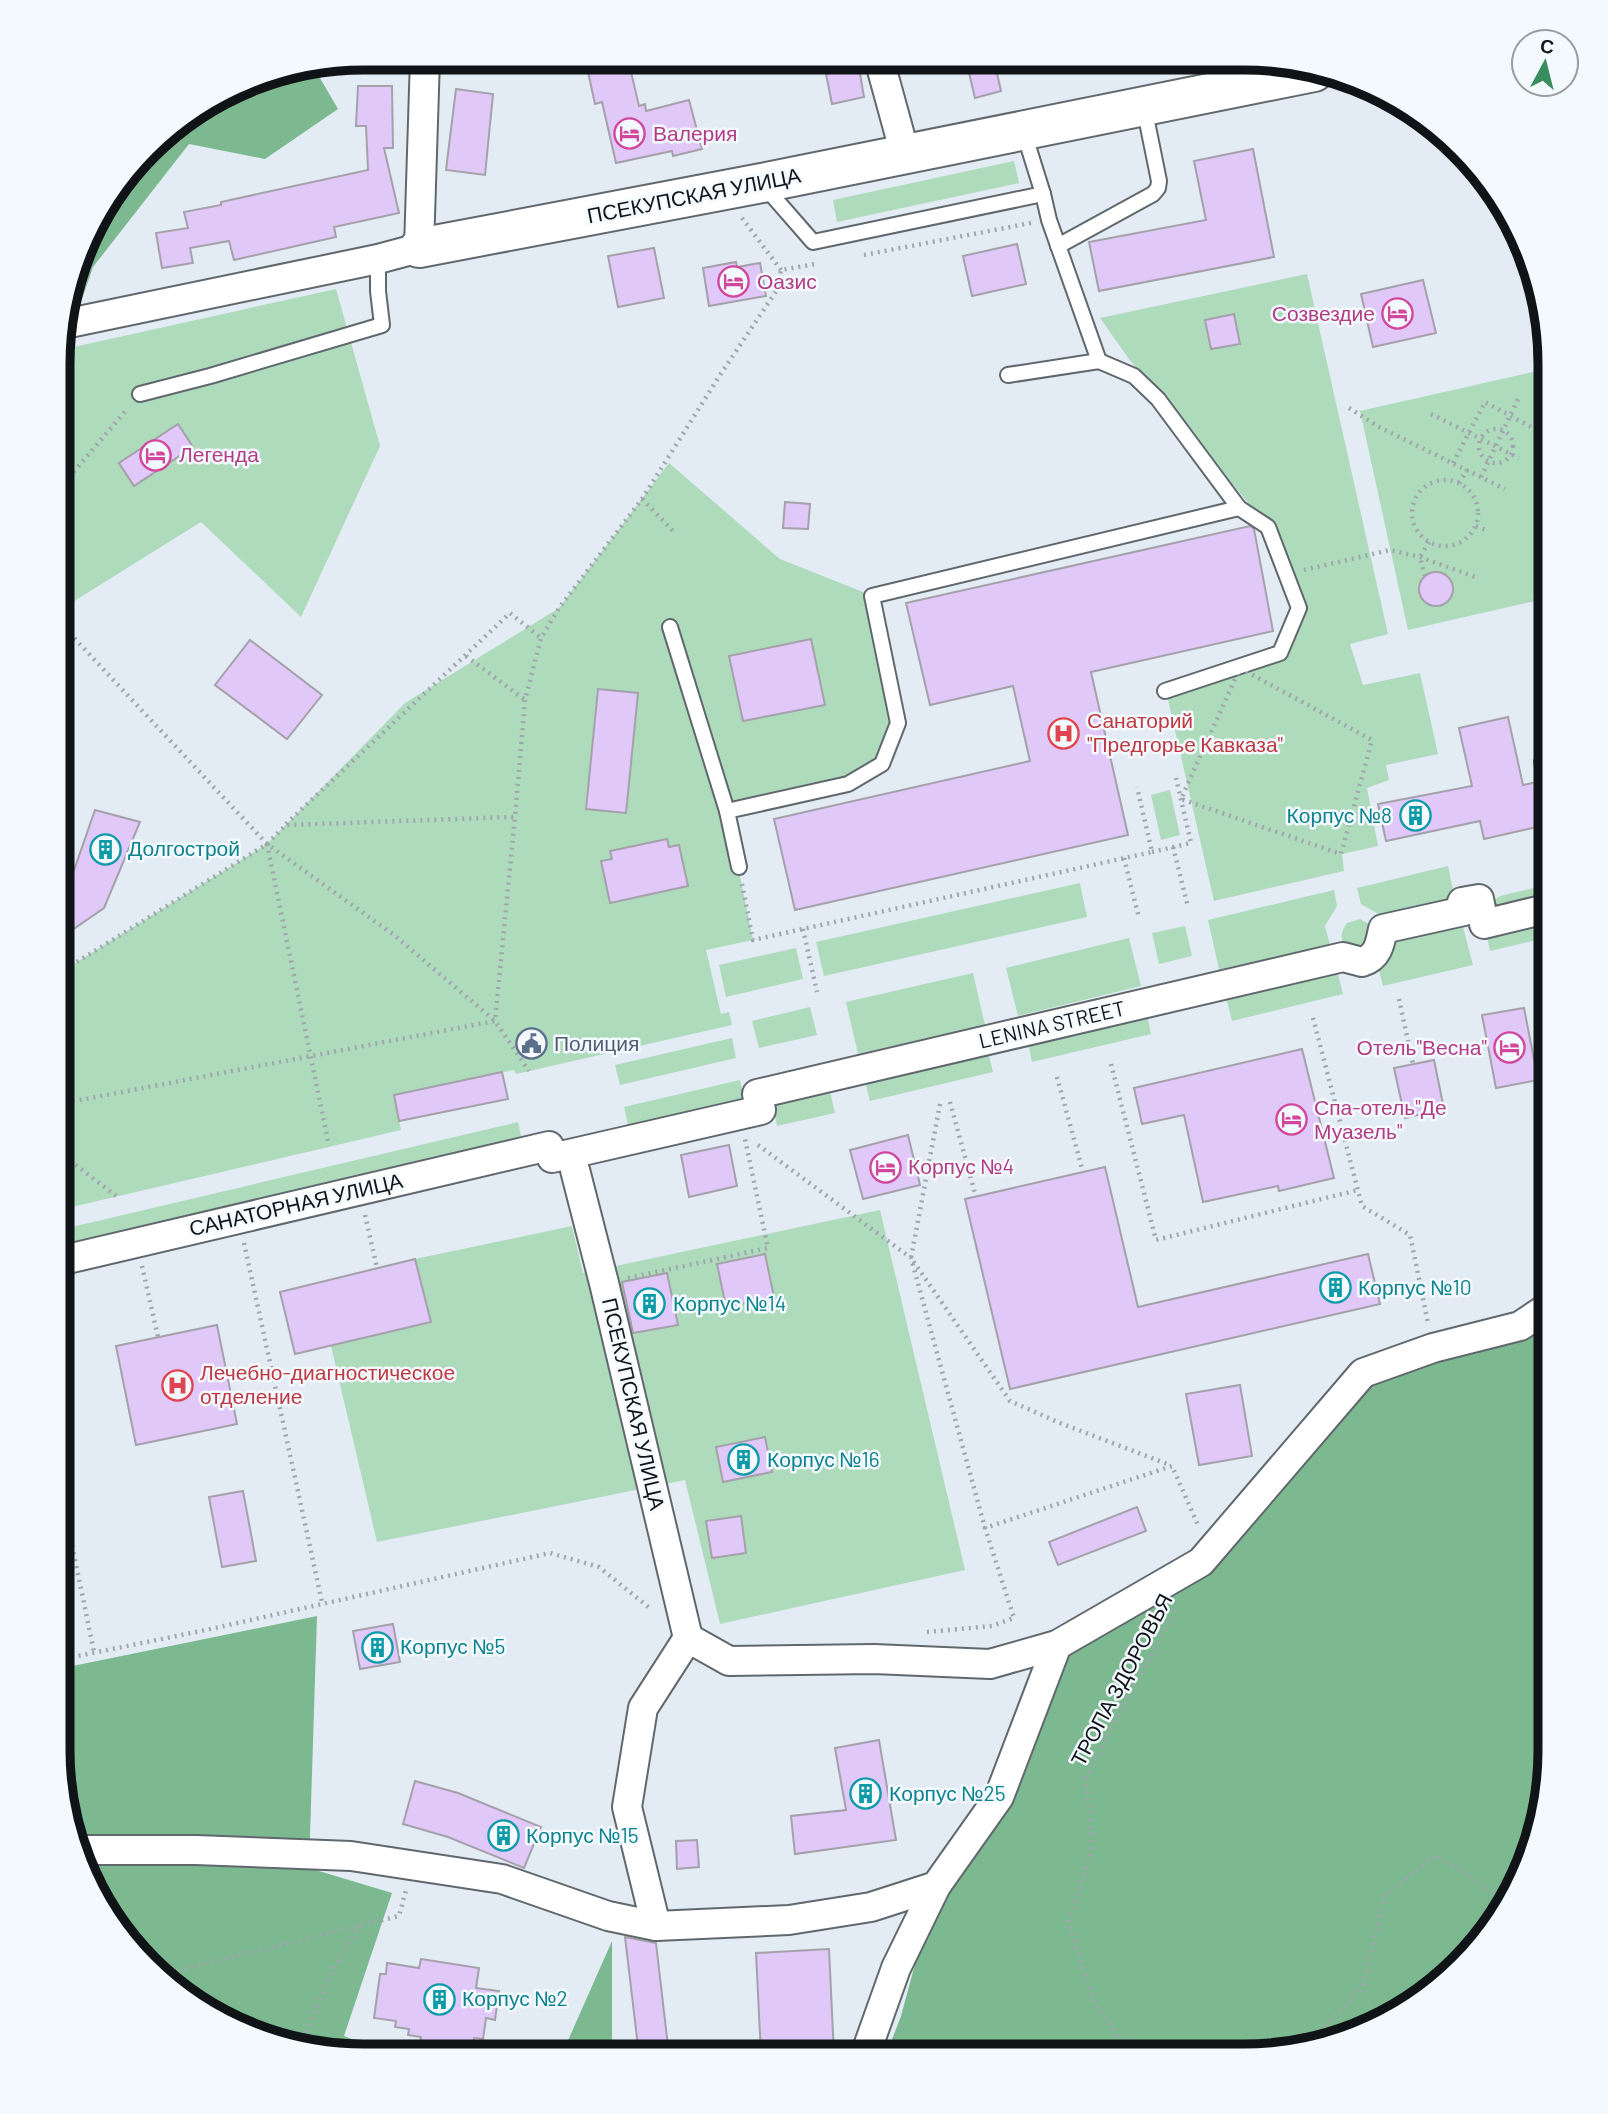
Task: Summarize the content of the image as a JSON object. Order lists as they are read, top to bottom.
{
  "streets": {
    "street": ["ПСЕКУПСКАЯ УЛИЦА", "LENINA STREET", "САНАТОРНАЯ УЛИЦА"],
    "path": ["ТРОПА ЗДОРОВЬЯ"]
  },
  "crossings": [
    ["LENINA STREET", "САНАТОРНАЯ УЛИЦА"]
  ],
  "places": {
    "hotel": [
      "Валерия",
      "Оазис",
      "Созвездие",
      "Легенда",
      "Отель\"Весна\"",
      "Спа-отель\"Де Муазель\"",
      "Корпус №4"
    ],
    "hospital": ["Санаторий \"Предгорье Кавказа\"", "Лечебно-диагностическое отделение"],
    "building": [
      "Корпус №8",
      "Долгострой",
      "Корпус №10",
      "Корпус №14",
      "Корпус №16",
      "Корпус №5",
      "Корпус №25",
      "Корпус №15",
      "Корпус №2"
    ],
    "public building": ["Полиция"]
  },
  "north": "top"
}
